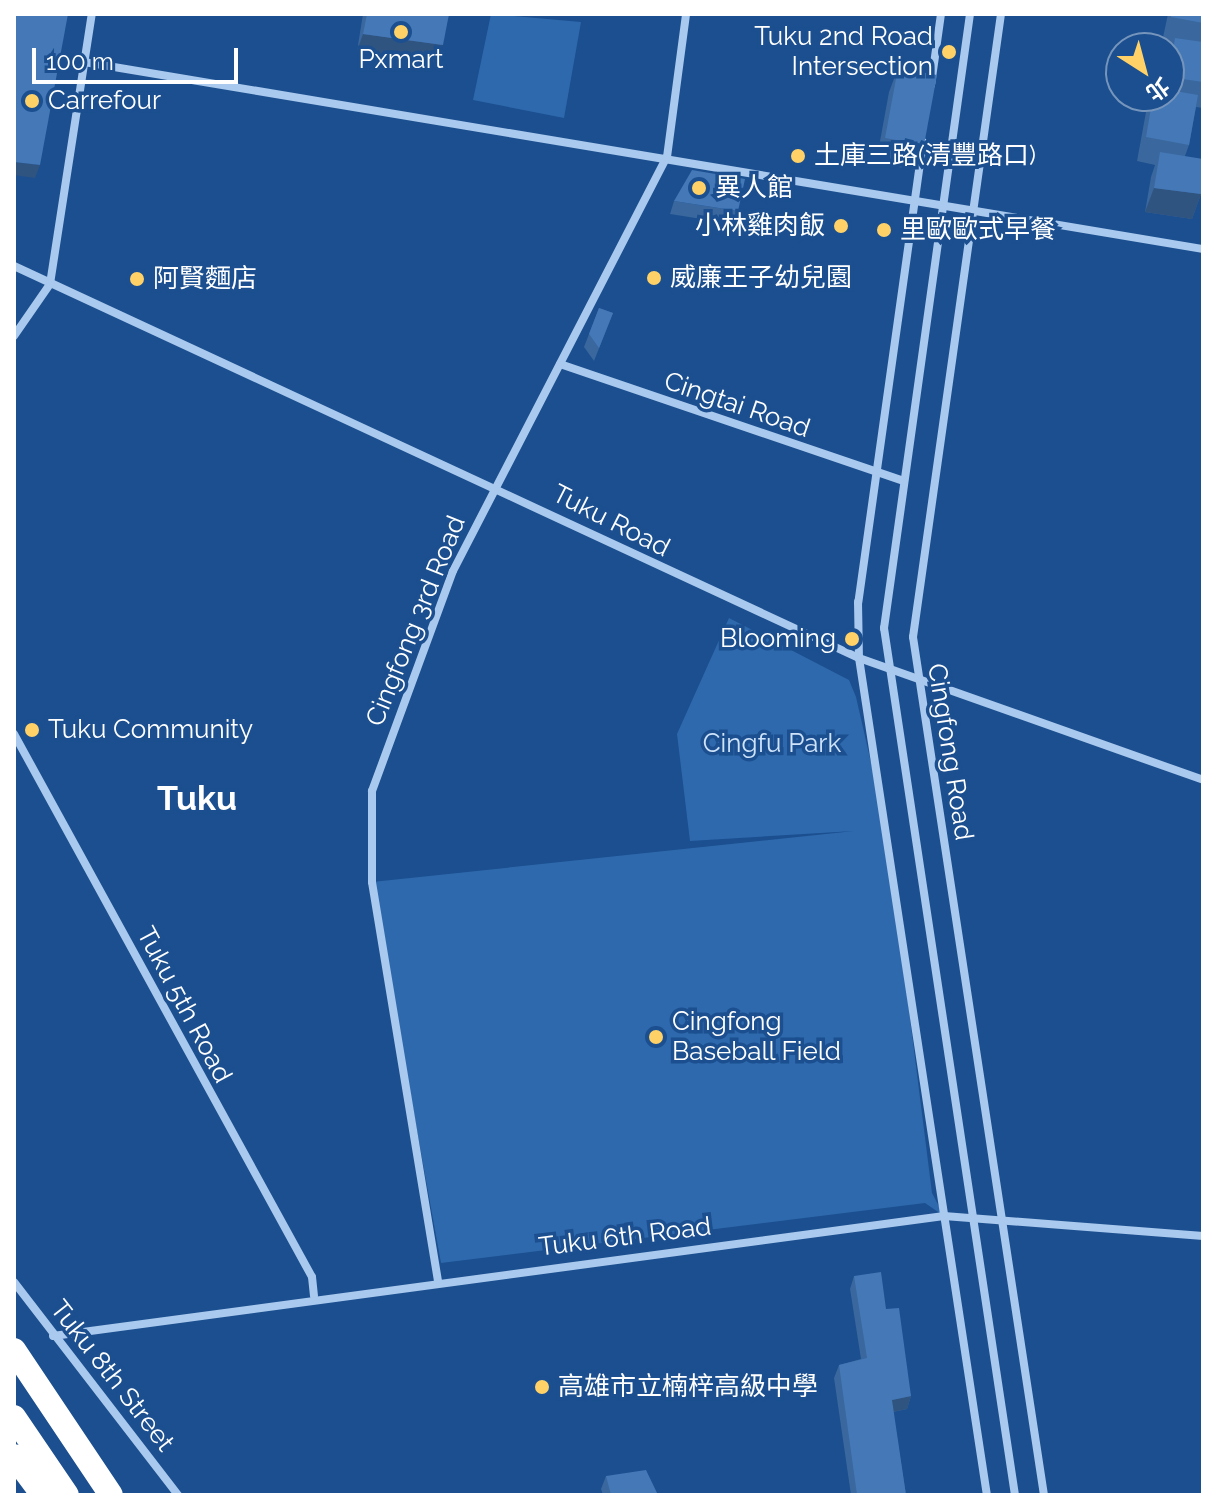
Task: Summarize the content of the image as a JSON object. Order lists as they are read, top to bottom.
{
  "streets": {
    "street": [
      "Cingtai Road",
      "Tuku Road",
      "Cingfong 3rd Road",
      "Cingfong Road",
      "Tuku 5th Road",
      "Tuku 6th Road",
      "Tuku 8th Street"
    ]
  },
  "crossings": [
    ["Cingtai Road", "Cingfong 3rd Road"],
    ["Cingtai Road", "Cingfong Road"],
    ["Tuku Road", "Cingfong 3rd Road"],
    ["Tuku Road", "Cingfong Road"],
    ["Cingfong 3rd Road", "Tuku 6th Road"],
    ["Cingfong Road", "Tuku 6th Road"],
    ["Tuku 5th Road", "Tuku 6th Road"],
    ["Tuku 6th Road", "Tuku 8th Street"]
  ],
  "districts": ["Tuku"],
  "parks": ["Cingfu Park"],
  "places": [
    "Pxmart",
    "Tuku 2nd Road Intersection",
    "Carrefour",
    "土庫三路(清豐路口)",
    "異人館",
    "小林雞肉飯",
    "里歐歐式早餐",
    "威廉王子幼兒園",
    "阿賢麵店",
    "Blooming",
    "Tuku Community",
    "Cingfong Baseball Field",
    "高雄市立楠梓高級中學"
  ],
  "scale_bar": "100 m",
  "north": "bottom right"
}
